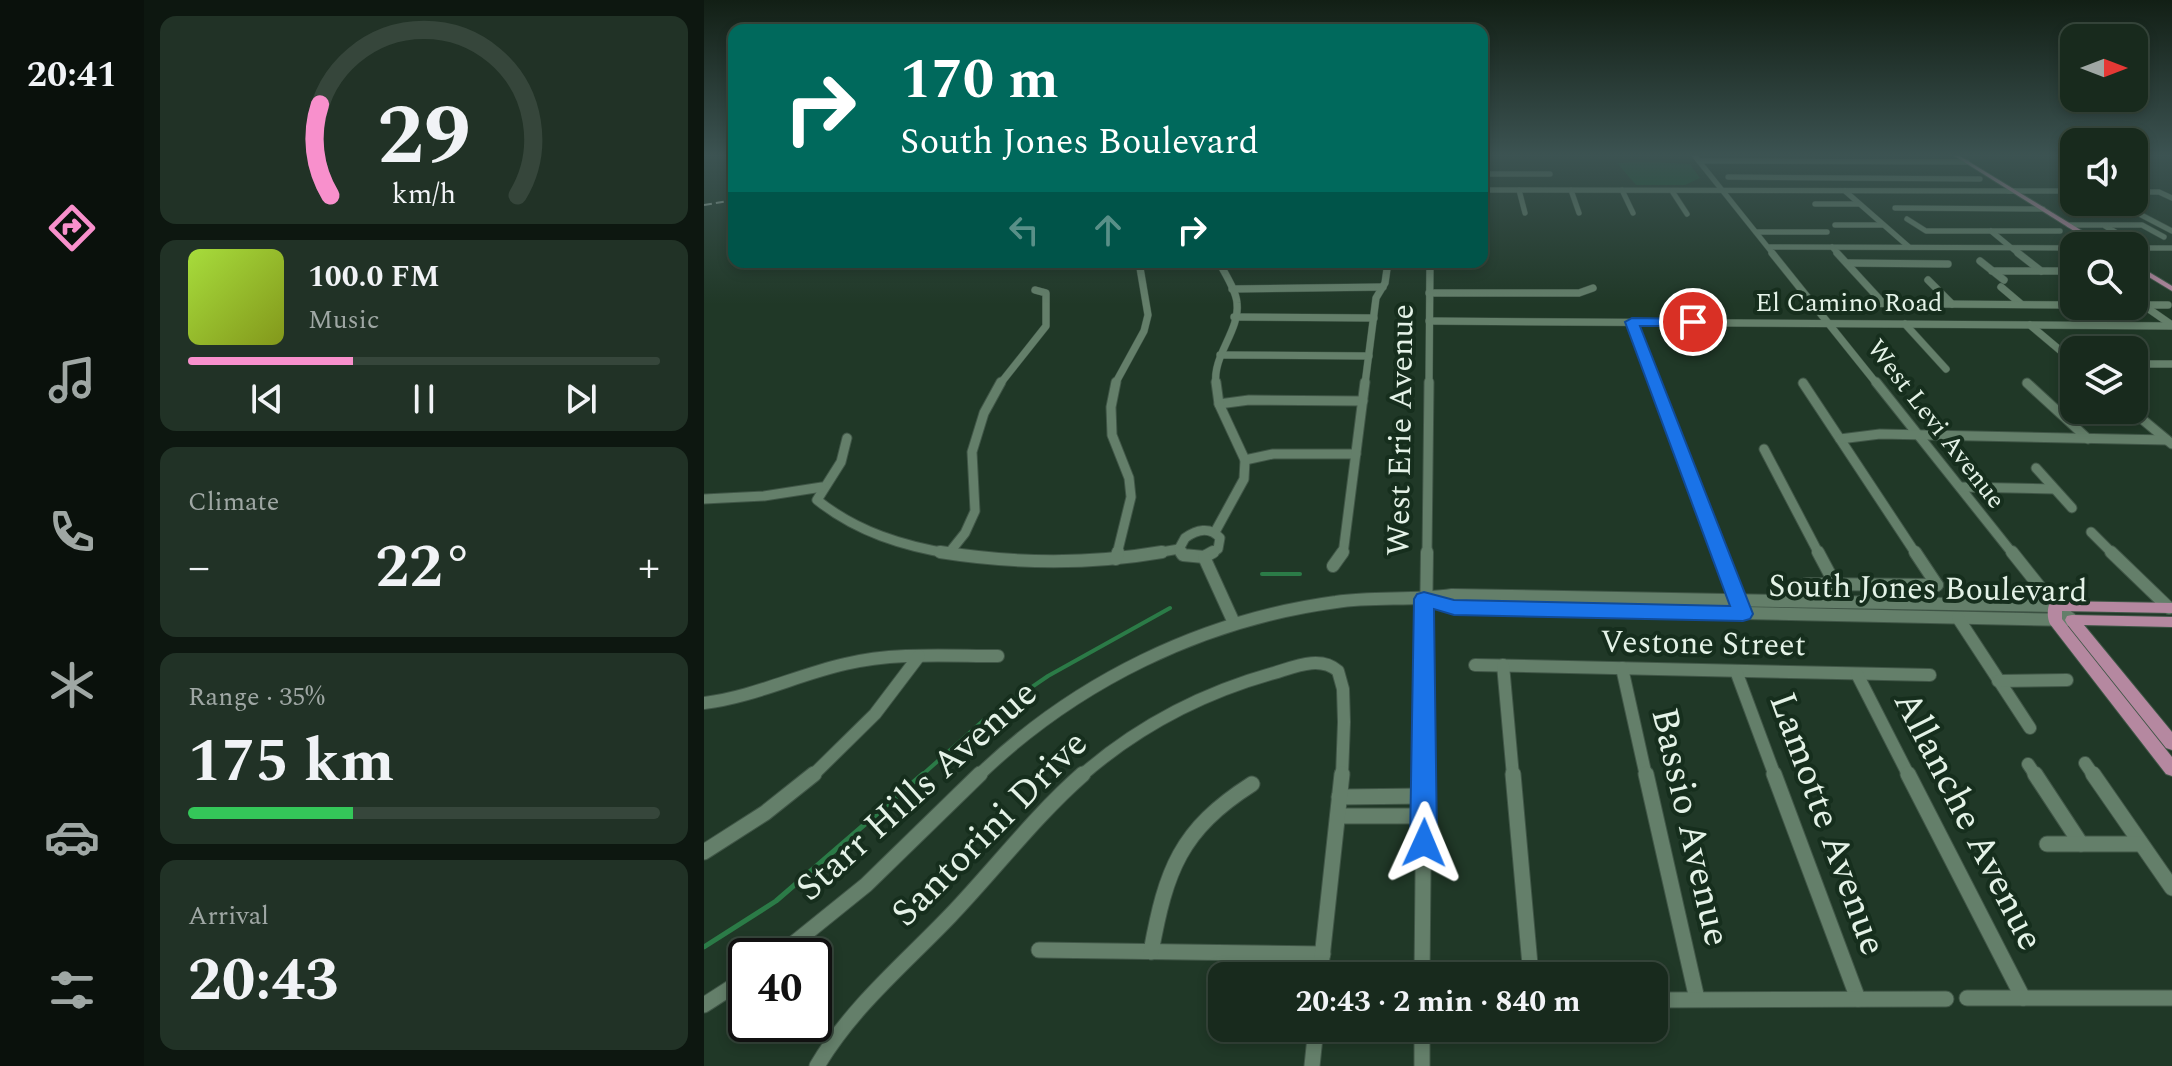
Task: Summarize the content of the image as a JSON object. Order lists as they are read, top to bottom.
{
  "streets": {
    "main road": ["South Jones Boulevard"],
    "street": [
      "El Camino Road",
      "West Levi Avenue",
      "West Erie Avenue",
      "Vestone Street",
      "Starr Hills Avenue",
      "Allanche Avenue",
      "Lamotte Avenue",
      "Bassio Avenue",
      "Santorini Drive"
    ]
  },
  "crossings": [
    ["El Camino Road", "West Levi Avenue"],
    ["El Camino Road", "West Erie Avenue"],
    ["West Levi Avenue", "South Jones Boulevard"],
    ["West Erie Avenue", "South Jones Boulevard"],
    ["West Erie Avenue", "Starr Hills Avenue"],
    ["South Jones Boulevard", "Starr Hills Avenue"],
    ["Vestone Street", "Allanche Avenue"],
    ["Vestone Street", "Lamotte Avenue"],
    ["Vestone Street", "Bassio Avenue"]
  ],
  "north": "right",
  "page": {
    "tabs": "20:41",
    "turn": ["170 m", "South Jones Boulevard"],
    "song": ["100.0 FM", "Music"],
    "tile": [
      "Climate",
      ["Range · 35%", "175 km"],
      ["Arrival", "20:43"]
    ],
    "heat": ["−", "22°", "+"],
    "limit": "40",
    "trip": "20:43 · 2 min · 840 m",
    "gauge": ["29", "km/h"]
  }
}
